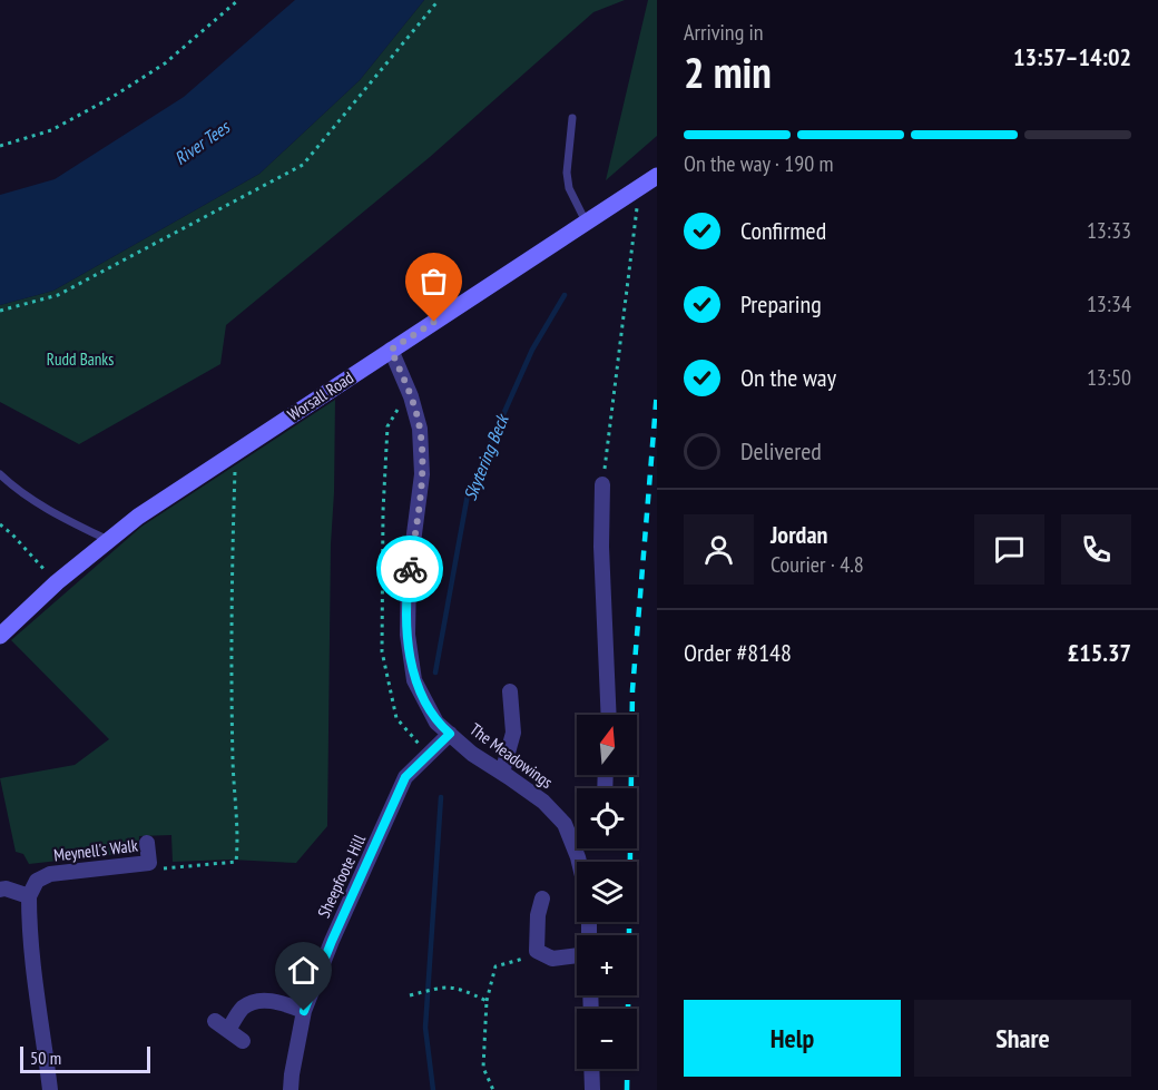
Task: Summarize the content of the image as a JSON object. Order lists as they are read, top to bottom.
{
  "streets": {
    "main road": ["Worsall Road"],
    "street": ["The Meadowings", "Meynell's Walk", "Sheepfoote Hill"]
  },
  "crossings": [
    ["Worsall Road", "The Meadowings"],
    ["The Meadowings", "Sheepfoote Hill"]
  ],
  "water": ["River Tees", "Skytering Beck"],
  "parks": ["Rudd Banks"],
  "scale_bar": "50 m",
  "north": "top",
  "page": {
    "heading": ["2 min", "Arriving in", "13:57–14:02"],
    "panel": [
      "Jordan",
      "Courier · 4.8",
      "Order #8148",
      "£15.37"
    ],
    "bar": "On the way · 190 m",
    "list": [
      ["Confirmed", "13:33"],
      ["Preparing", "13:34"],
      ["On the way", "13:50"],
      "Delivered"
    ],
    "map_buttons": ["+", "−"],
    "buttons": ["Help", "Share"],
    "scale": "50 m"
  }
}
